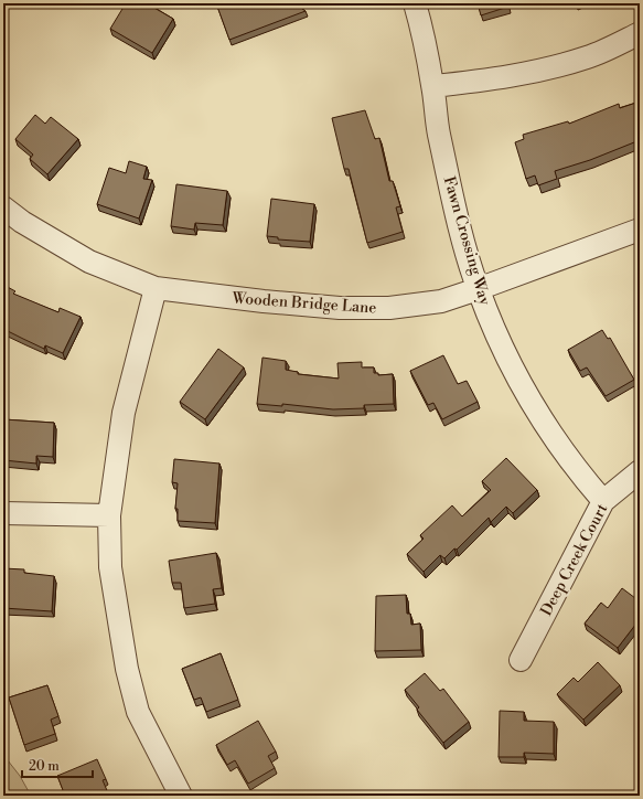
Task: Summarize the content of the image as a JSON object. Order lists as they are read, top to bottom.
{
  "streets": {
    "street": ["Fawn Crossing Way", "Wooden Bridge Lane", "Deep Creek Court"]
  },
  "crossings": [
    ["Fawn Crossing Way", "Wooden Bridge Lane"],
    ["Fawn Crossing Way", "Deep Creek Court"]
  ],
  "scale_bar": "20 m"
}
